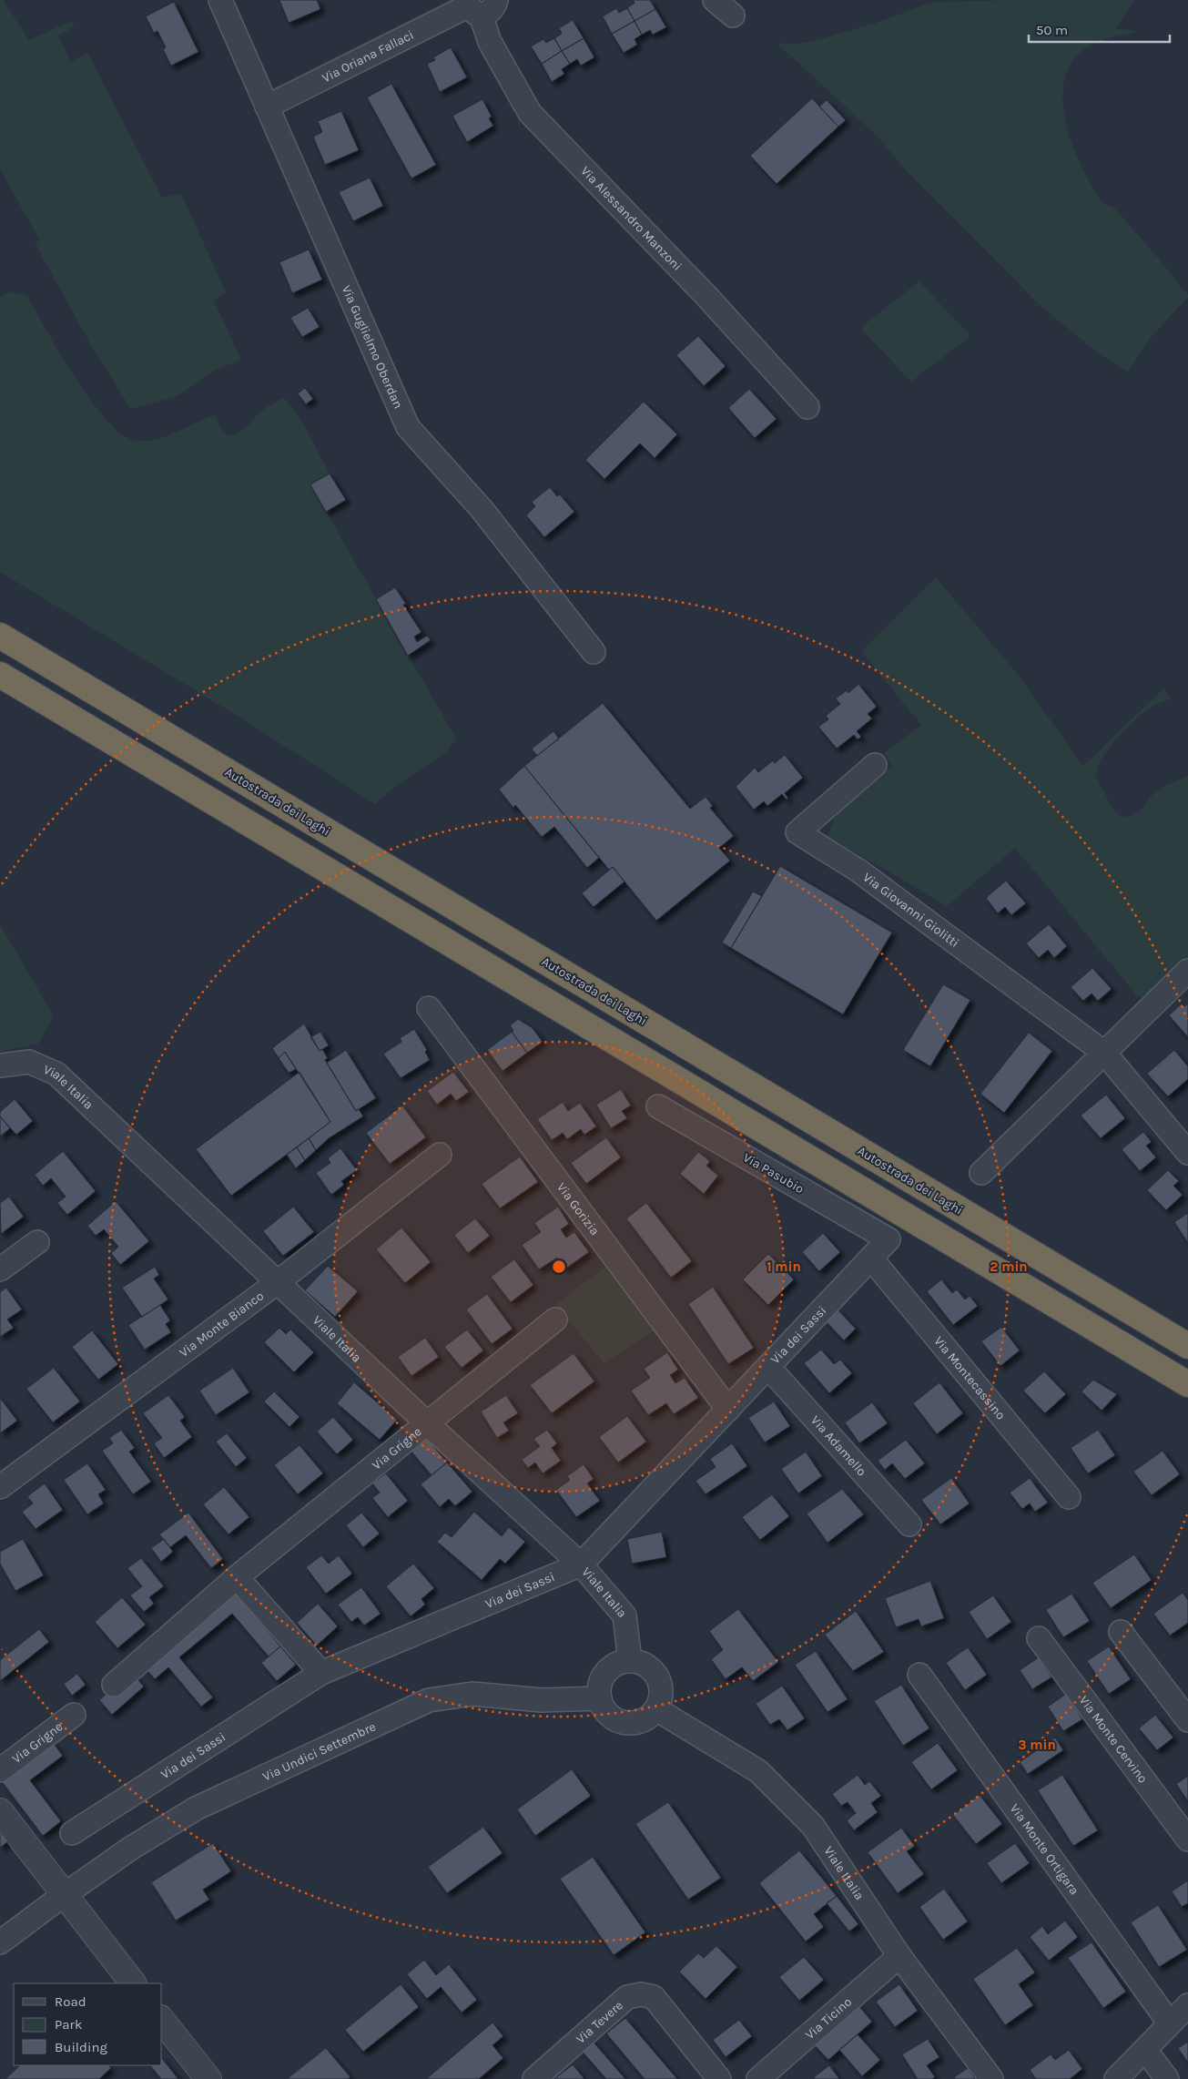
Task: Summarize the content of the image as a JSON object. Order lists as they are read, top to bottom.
{
  "streets": {
    "highway": ["Autostrada dei Laghi"],
    "street": [
      "Via Oriana Fallaci",
      "Via Alessandro Manzoni",
      "Via Guglielmo Oberdan",
      "Via Giovanni Giolitti",
      "Viale Italia",
      "Via Pasubio",
      "Via Gorizia",
      "Via Monte Bianco",
      "Via dei Sassi",
      "Via Montecassino",
      "Via Adamello",
      "Via Grigne",
      "Via Monte Cervino",
      "Via Undici Settembre",
      "Via Monte Ortigara",
      "Via Ticino",
      "Via Tevere"
    ]
  },
  "crossings": [
    ["Via Oriana Fallaci", "Via Alessandro Manzoni"],
    ["Via Oriana Fallaci", "Via Guglielmo Oberdan"],
    ["Viale Italia", "Via Monte Bianco"],
    ["Viale Italia", "Via dei Sassi"],
    ["Viale Italia", "Via Grigne"],
    ["Viale Italia", "Via Undici Settembre"],
    ["Viale Italia", "Via Ticino"],
    ["Via Pasubio", "Via dei Sassi"],
    ["Via Gorizia", "Via dei Sassi"],
    ["Via dei Sassi", "Via Montecassino"],
    ["Via dei Sassi", "Via Adamello"]
  ],
  "legend": ["Road", "Park", "Building"],
  "scale_bar": "50 m",
  "rings": ["1 min", "2 min", "3 min"]
}
